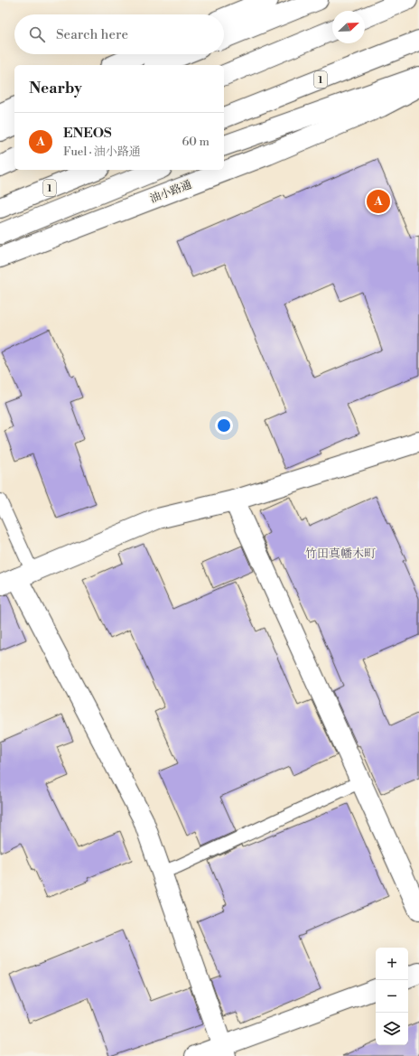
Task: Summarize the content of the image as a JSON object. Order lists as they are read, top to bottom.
{
  "streets": {
    "main road": ["1", "油小路通"]
  },
  "districts": ["竹田真幡木町"],
  "north": "top right",
  "page": {
    "search": "Search here",
    "heading": "Nearby",
    "list": [
      {
        "mark": "A",
        "name": "ENEOS",
        "note": "Fuel · 油小路通",
        "value": "60 m"
      }
    ],
    "pins": "A",
    "map_buttons": ["+", "−"]
  }
}
